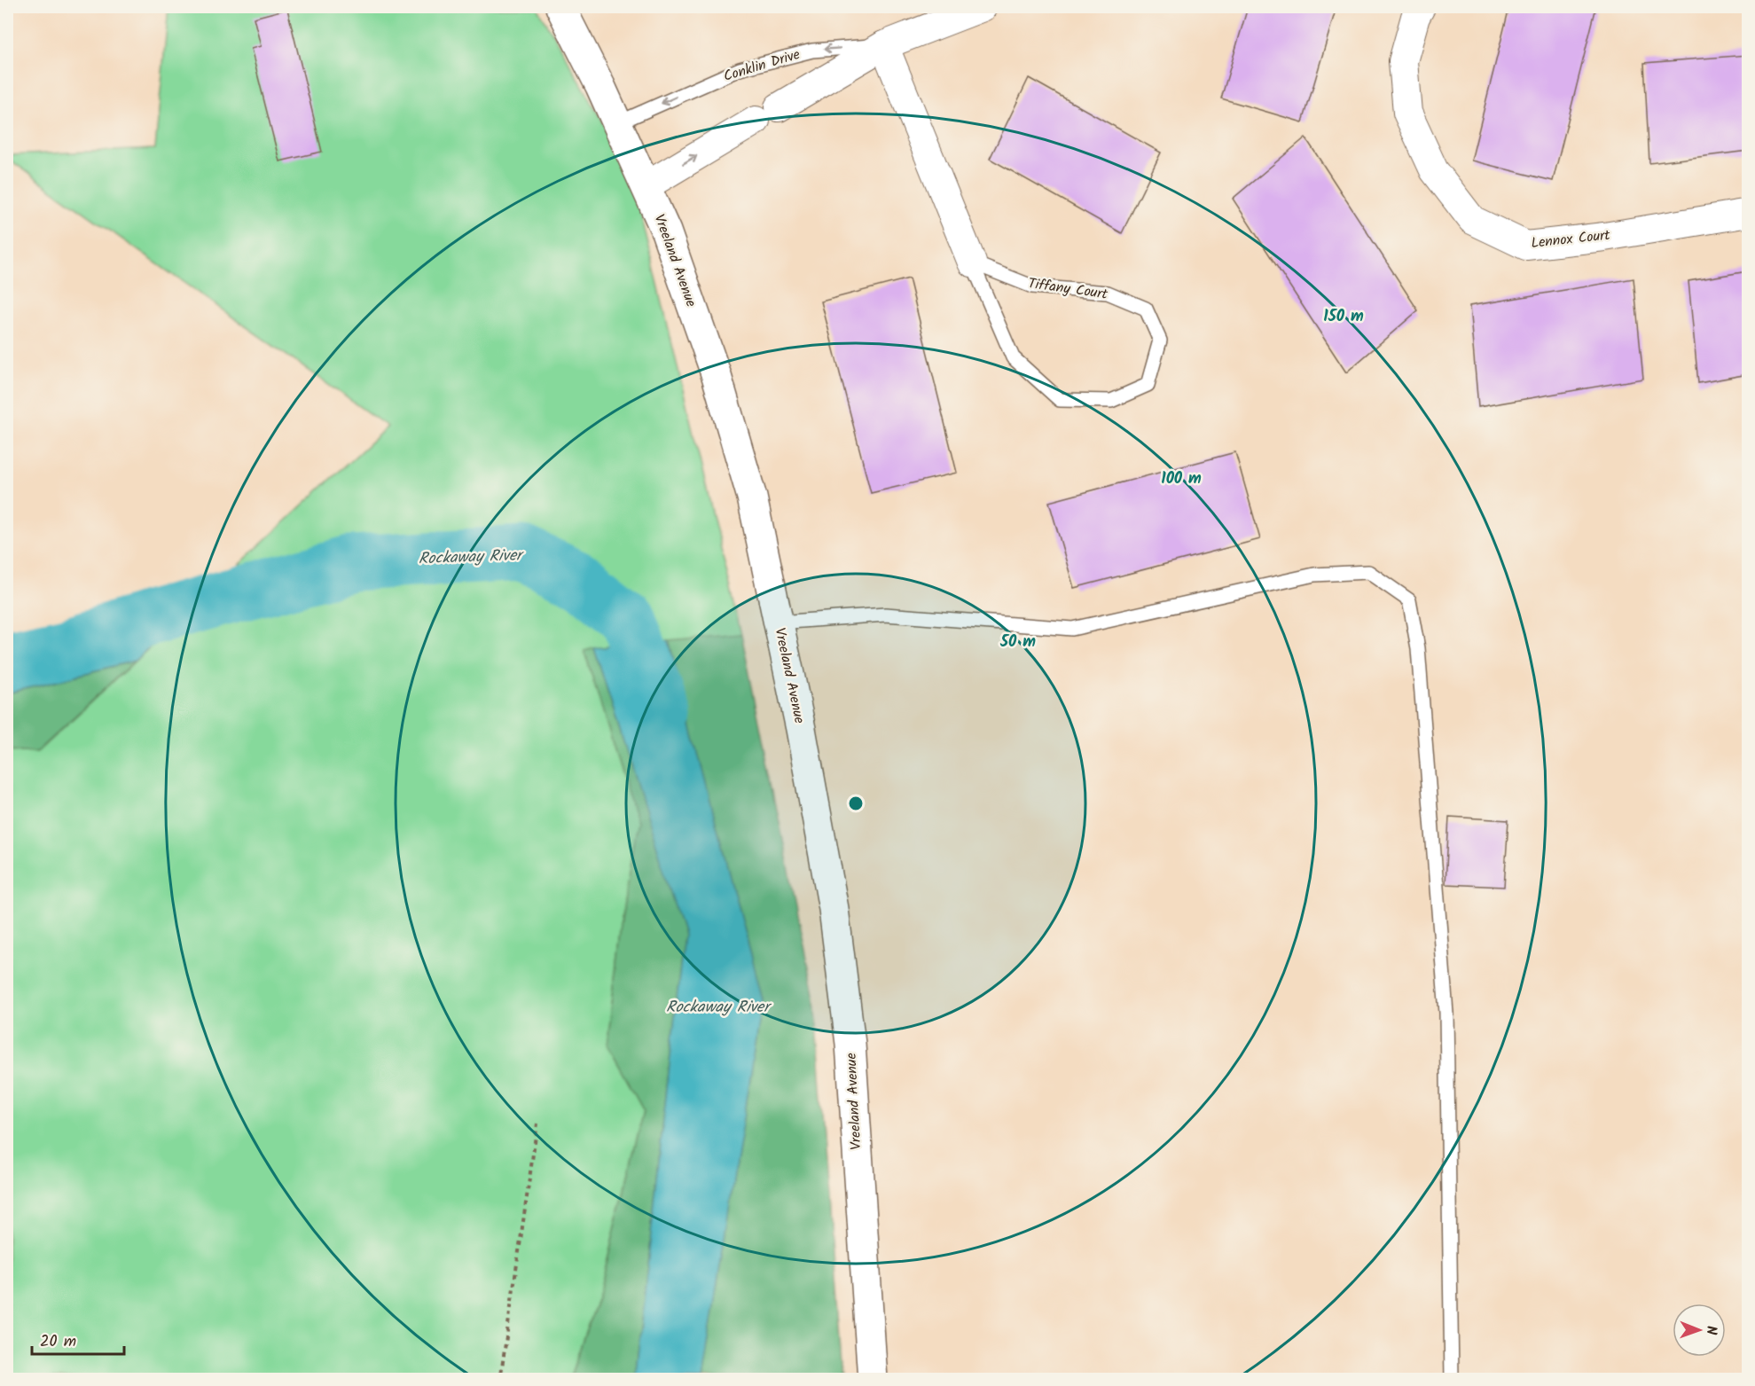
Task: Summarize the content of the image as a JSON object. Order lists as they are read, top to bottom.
{
  "streets": {
    "street": [
      "Conklin Drive",
      "Lennox Court",
      "Vreeland Avenue",
      "Tiffany Court"
    ]
  },
  "crossings": [
    ["Conklin Drive", "Vreeland Avenue"],
    ["Conklin Drive", "Tiffany Court"]
  ],
  "water": ["Rockaway River"],
  "scale_bar": "20 m",
  "north": "right",
  "rings": ["150 m", "100 m", "50 m"]
}
